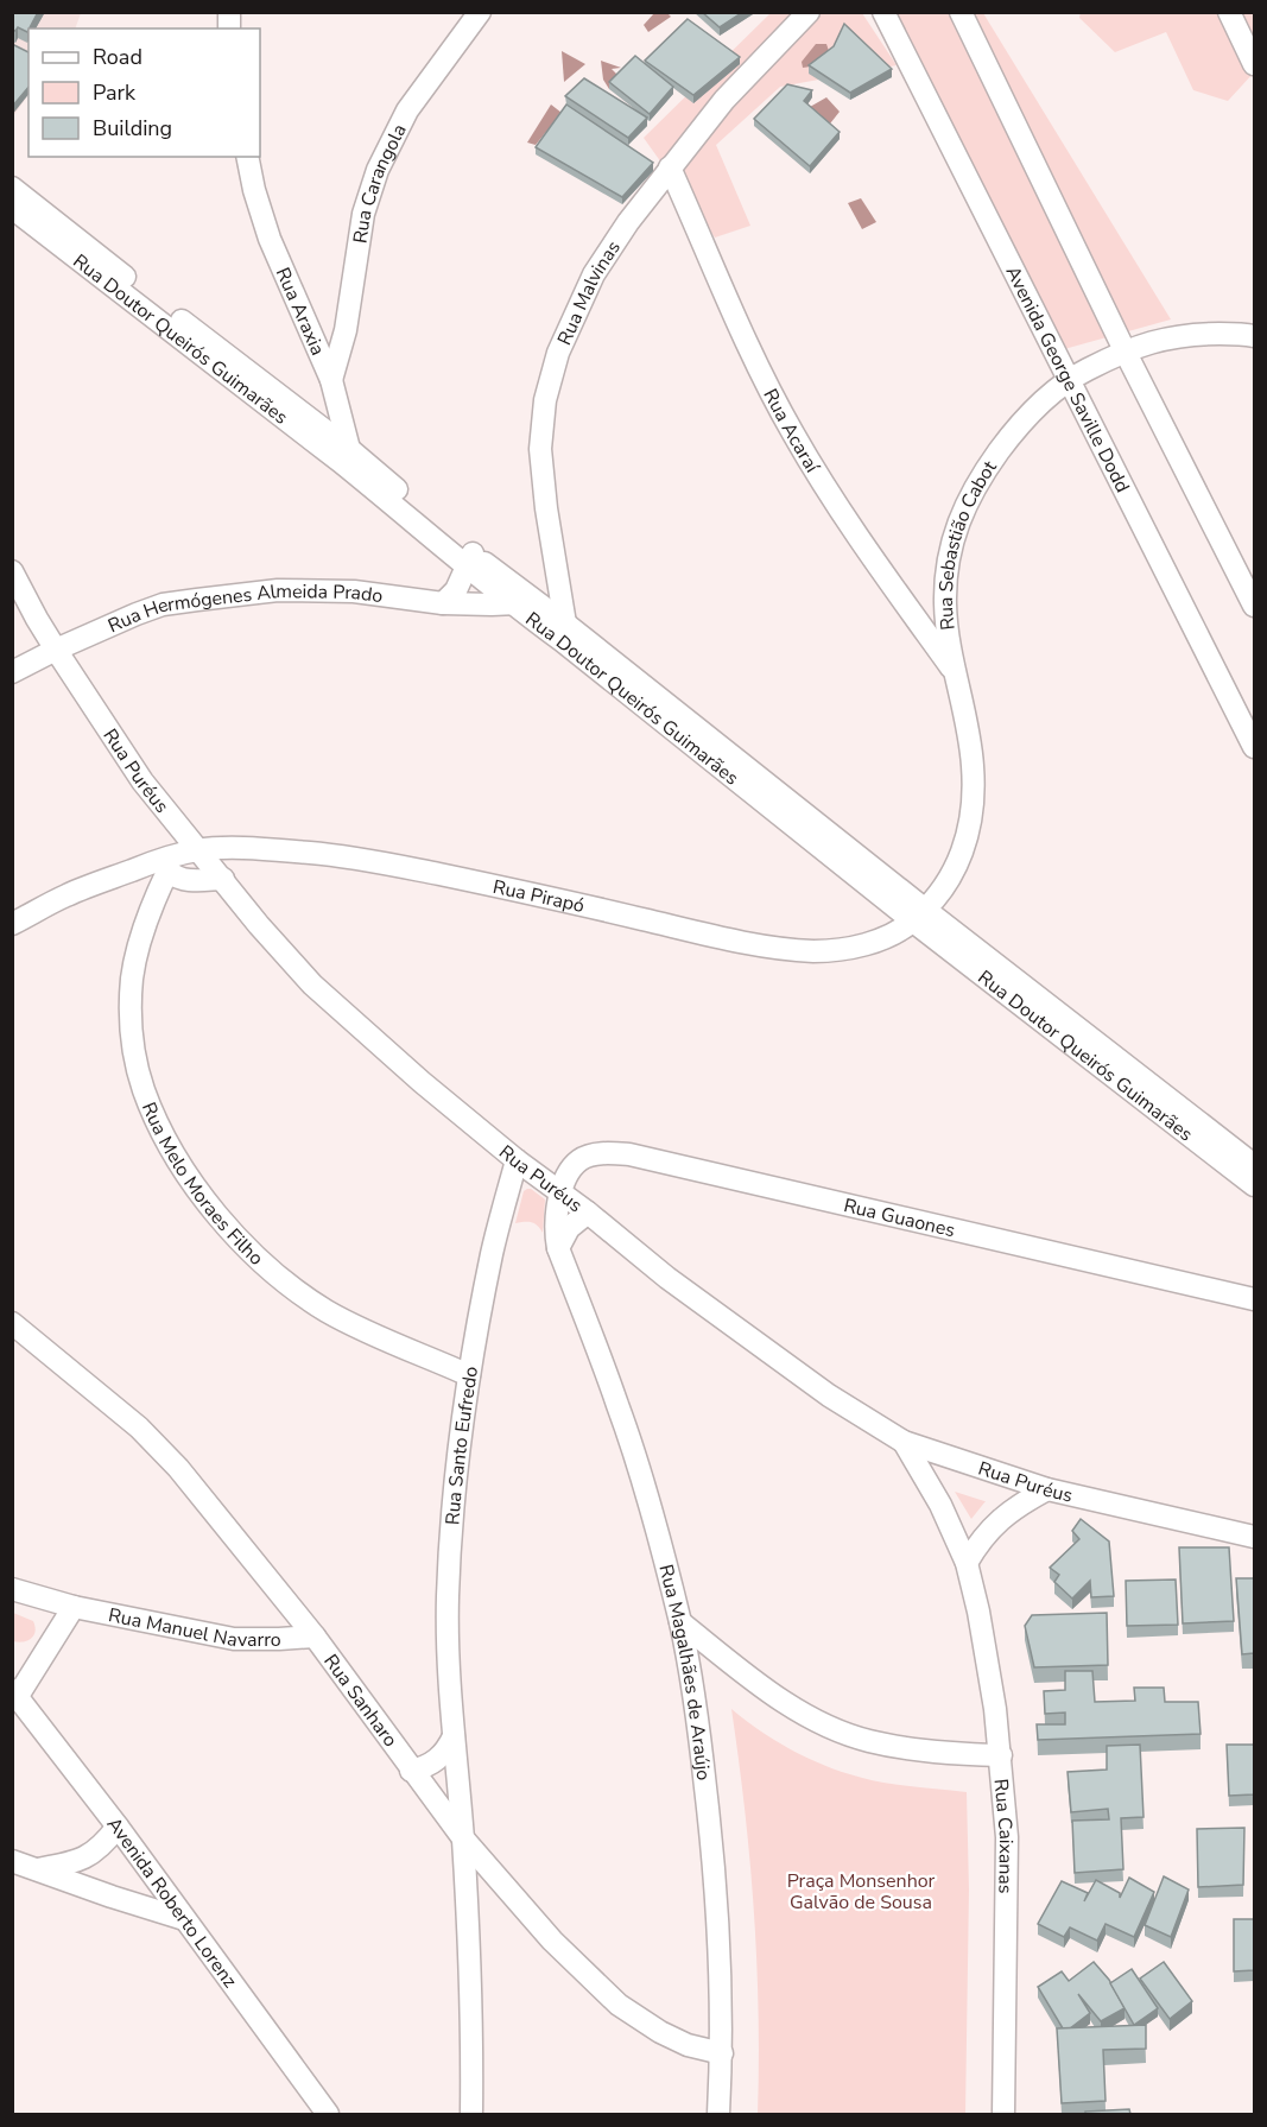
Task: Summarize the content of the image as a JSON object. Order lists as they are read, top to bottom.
{
  "streets": {
    "street": [
      "Rua Carangola",
      "Rua Malvinas",
      "Rua Araxia",
      "Rua Doutor Queirós Guimarães",
      "Avenida George Saville Dodd",
      "Rua Acaraí",
      "Rua Sebastião Cabot",
      "Rua Hermógenes Almeida Prado",
      "Rua Puréus",
      "Rua Pirapó",
      "Rua Melo Moraes Filho",
      "Rua Guaones",
      "Rua Santo Eufredo",
      "Rua Manuel Navarro",
      "Rua Magalhães de Araújo",
      "Rua Sanharo",
      "Rua Caixanas",
      "Avenida Roberto Lorenz"
    ]
  },
  "crossings": [
    ["Rua Carangola", "Rua Araxia"],
    ["Rua Carangola", "Rua Doutor Queirós Guimarães"],
    ["Rua Malvinas", "Rua Doutor Queirós Guimarães"],
    ["Rua Malvinas", "Rua Acaraí"],
    ["Rua Araxia", "Rua Doutor Queirós Guimarães"],
    ["Rua Doutor Queirós Guimarães", "Rua Sebastião Cabot"],
    ["Rua Doutor Queirós Guimarães", "Rua Hermógenes Almeida Prado"],
    ["Rua Doutor Queirós Guimarães", "Rua Pirapó"],
    ["Avenida George Saville Dodd", "Rua Sebastião Cabot"],
    ["Rua Acaraí", "Rua Sebastião Cabot"],
    ["Rua Sebastião Cabot", "Rua Pirapó"],
    ["Rua Hermógenes Almeida Prado", "Rua Puréus"],
    ["Rua Puréus", "Rua Pirapó"],
    ["Rua Puréus", "Rua Guaones"],
    ["Rua Puréus", "Rua Santo Eufredo"],
    ["Rua Puréus", "Rua Magalhães de Araújo"],
    ["Rua Puréus", "Rua Caixanas"],
    ["Rua Pirapó", "Rua Melo Moraes Filho"],
    ["Rua Melo Moraes Filho", "Rua Santo Eufredo"],
    ["Rua Guaones", "Rua Magalhães de Araújo"],
    ["Rua Santo Eufredo", "Rua Sanharo"],
    ["Rua Manuel Navarro", "Rua Sanharo"],
    ["Rua Magalhães de Araújo", "Rua Sanharo"]
  ],
  "parks": ["Praça Monsenhor Galvão de Sousa"],
  "legend": ["Road", "Park", "Building"]
}
